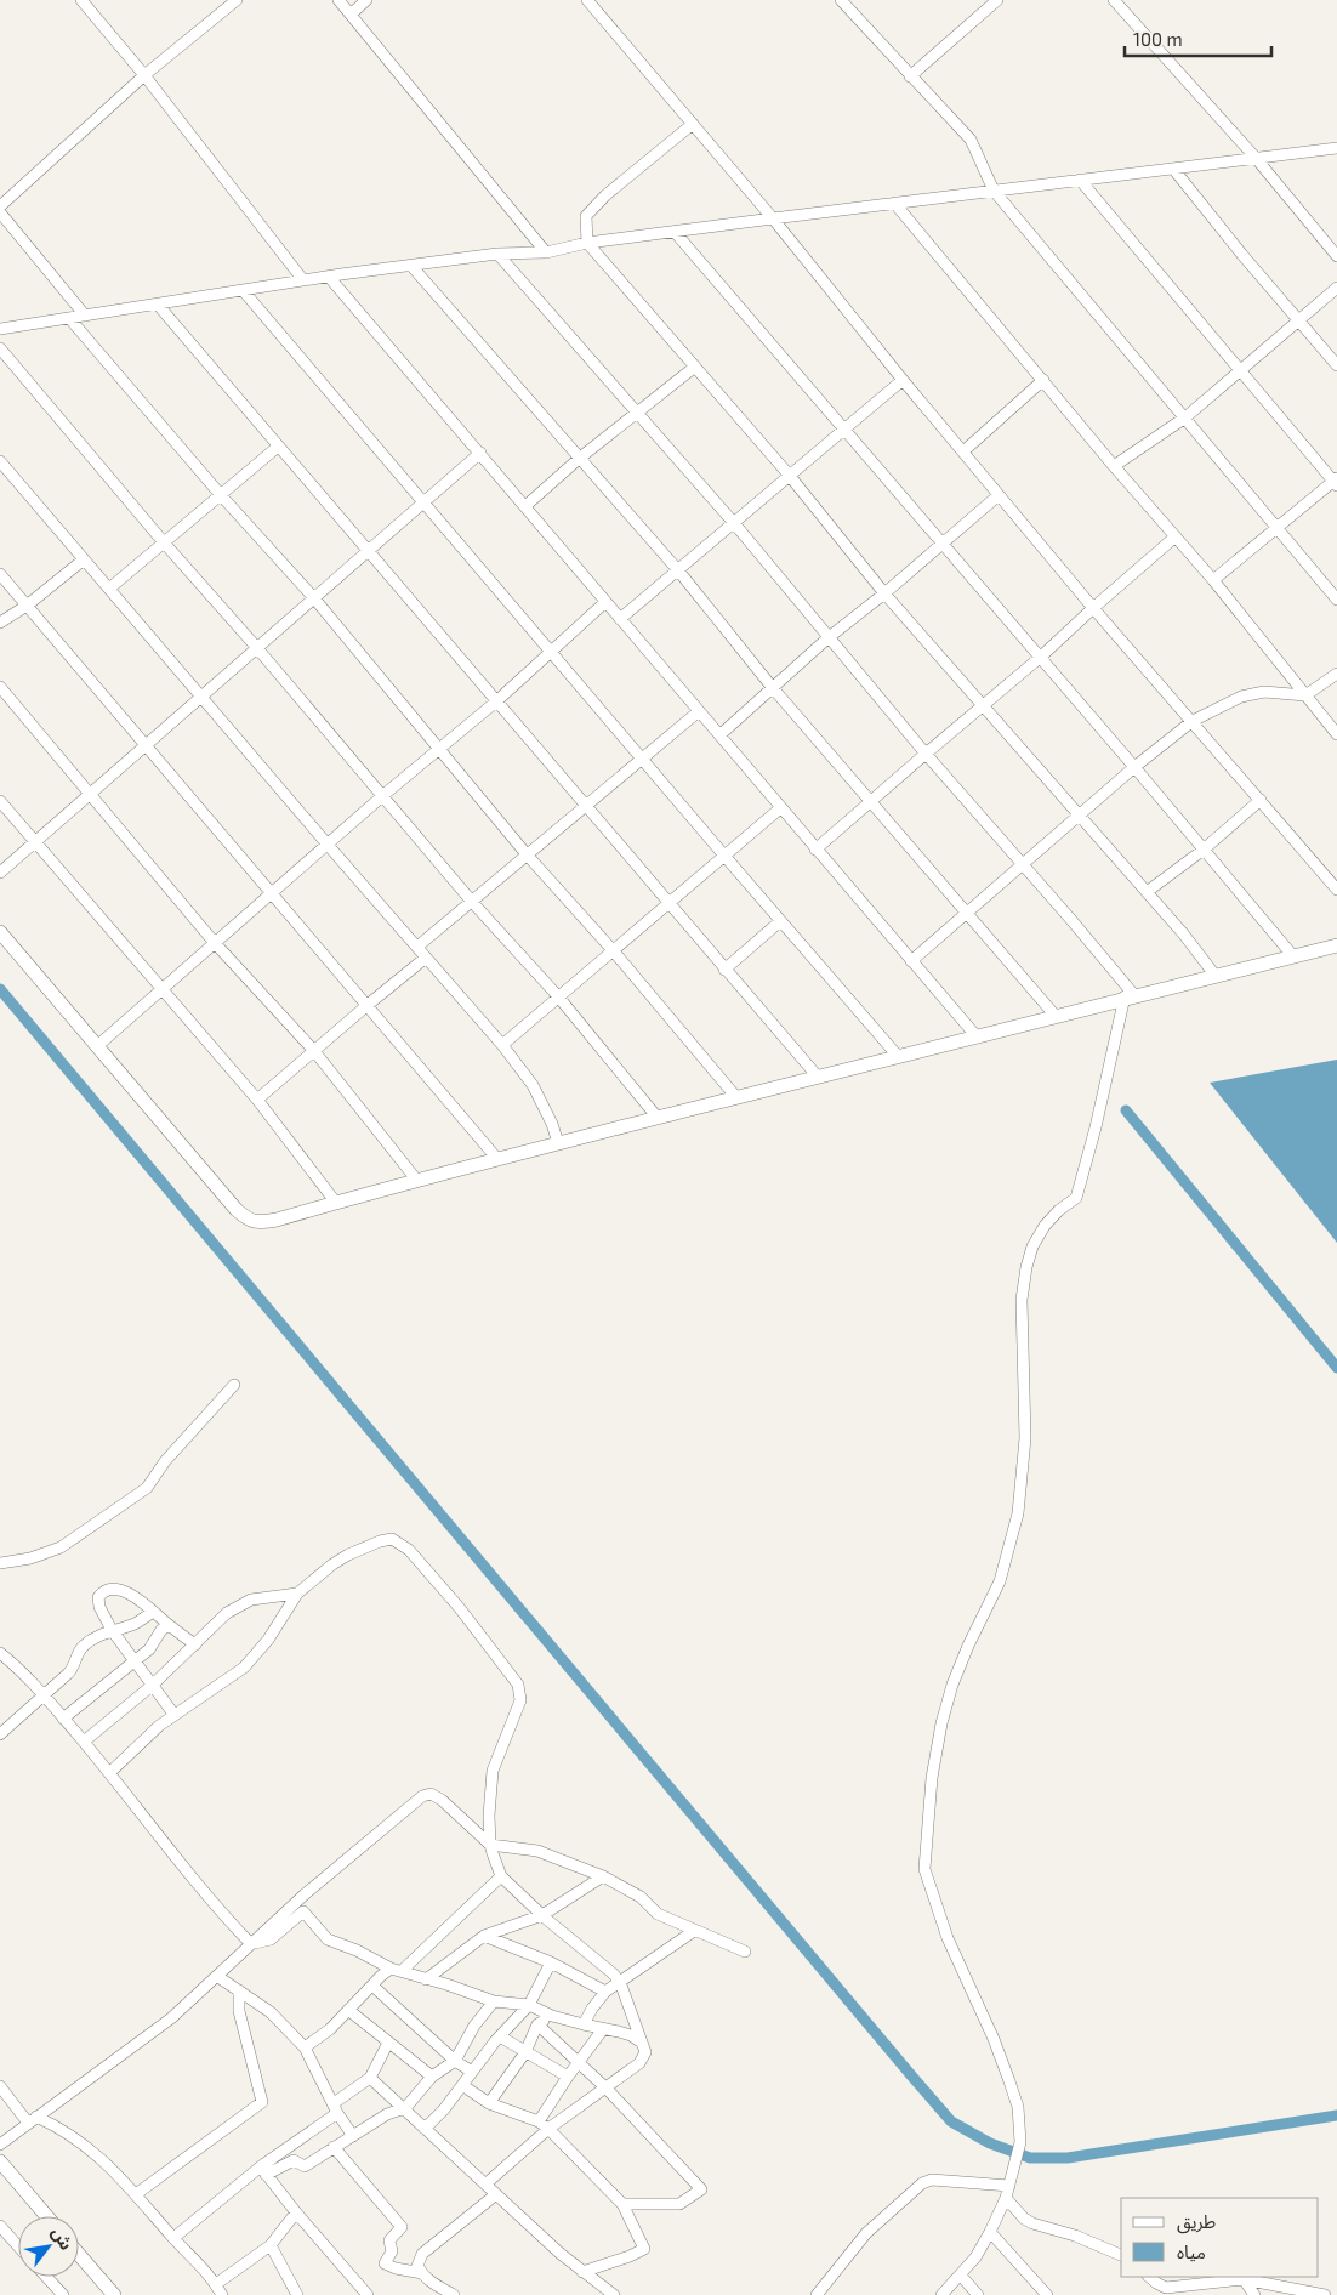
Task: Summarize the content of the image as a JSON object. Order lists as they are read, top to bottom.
{
  "legend": ["طريق", "مياه"],
  "scale_bar": "100 m",
  "north": "top right"
}
